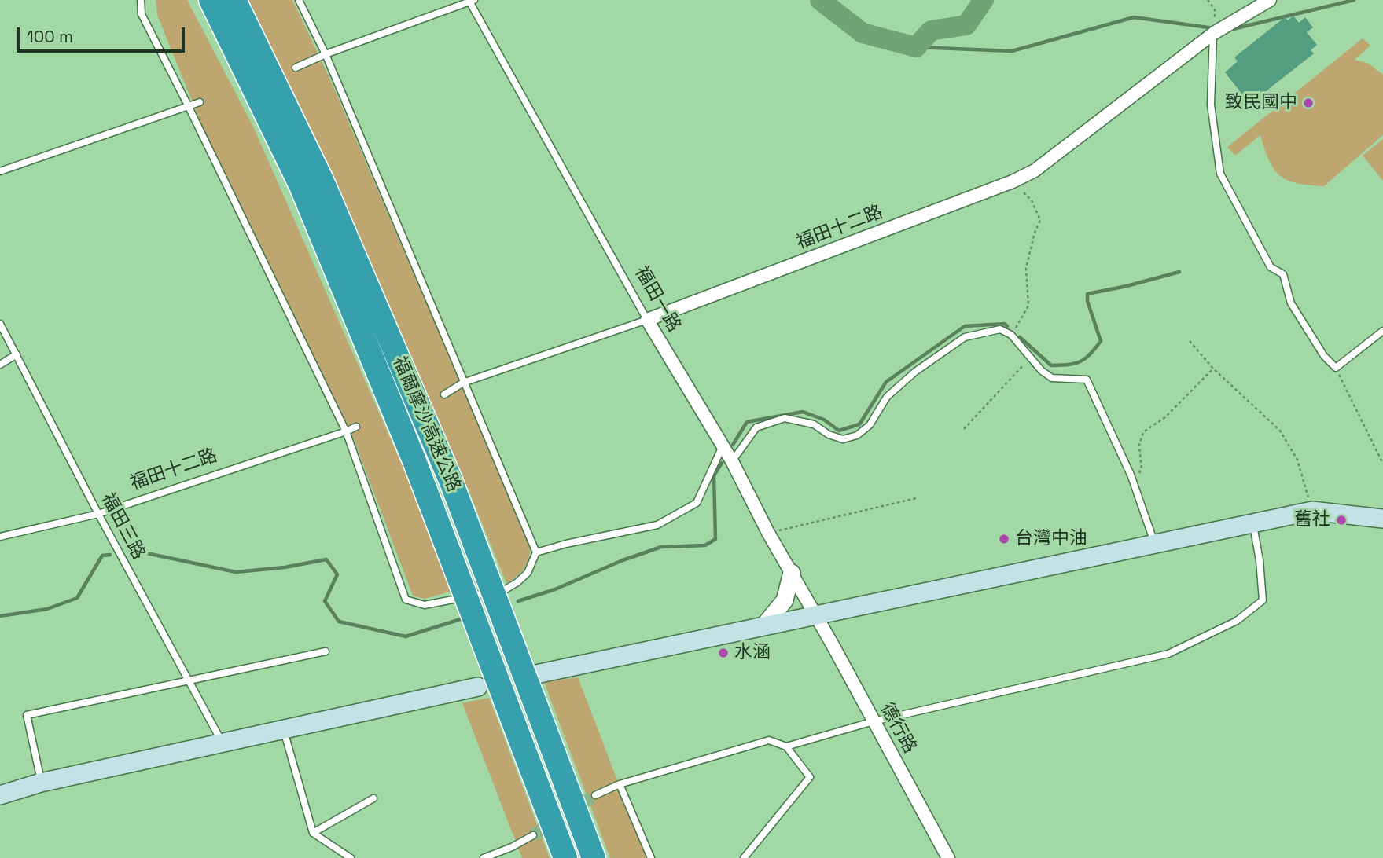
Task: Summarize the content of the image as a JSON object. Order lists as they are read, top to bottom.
{
  "streets": {
    "highway": ["福爾摩沙高速公路"],
    "street": ["福田十二路", "福田一路", "德行路"],
    "lane": ["福田三路"]
  },
  "crossings": [
    ["福田十二路", "福田一路"],
    ["福田十二路", "福田三路"],
    ["福田一路", "德行路"]
  ],
  "places": [
    "致民國中",
    "舊社",
    "台灣中油",
    "水涵"
  ],
  "scale_bar": "100 m"
}
